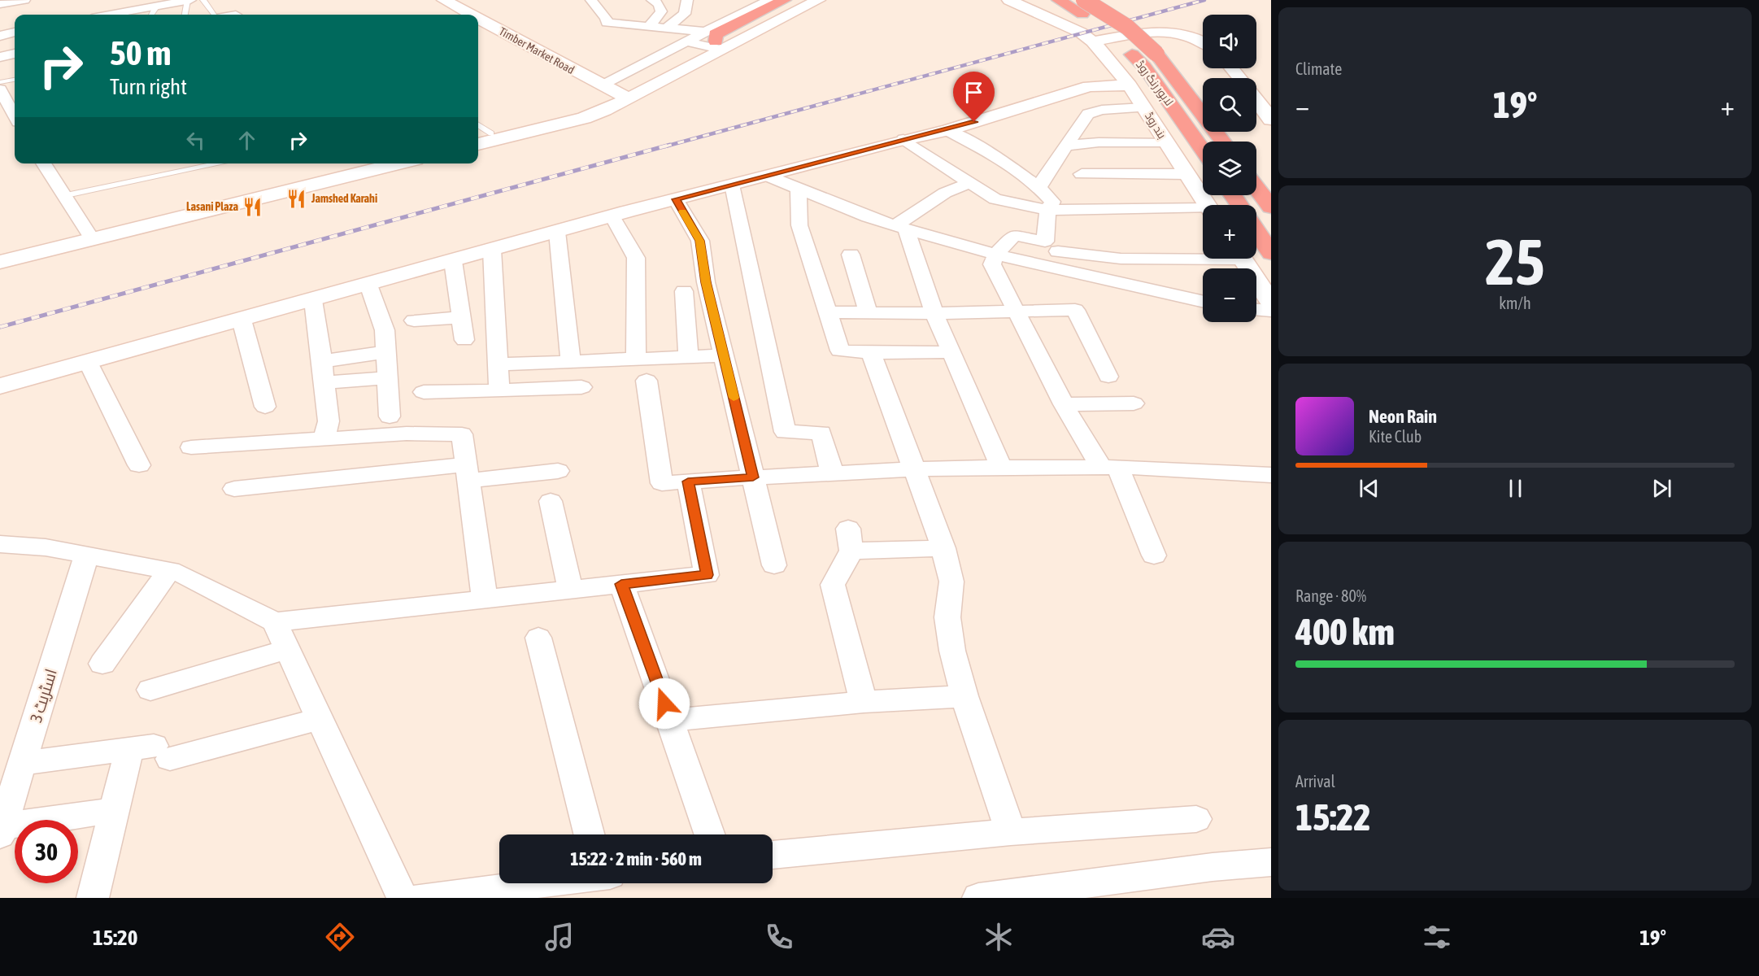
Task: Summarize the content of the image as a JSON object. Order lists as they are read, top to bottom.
{
  "streets": {
    "highway": ["لاہور رنگ روڈ"],
    "main road": ["Timber Market Road", "بند روڈ"],
    "street": ["اسٹریٹ 3"]
  },
  "places": {
    "restaurant": ["Jamshed Karahi", "Lasani Plaza"]
  },
  "page": {
    "tile": [
      "Climate",
      ["25", "km/h"],
      ["Range · 80%", "400 km"],
      ["Arrival", "15:22"]
    ],
    "map_buttons": ["+", "−"],
    "turn": ["50 m", "Turn right"],
    "heat": ["−", "19°", "+"],
    "song": ["Neon Rain", "Kite Club"],
    "limit": "30",
    "trip": "15:22 · 2 min · 560 m",
    "tabs": ["15:20", "19°"]
  }
}
